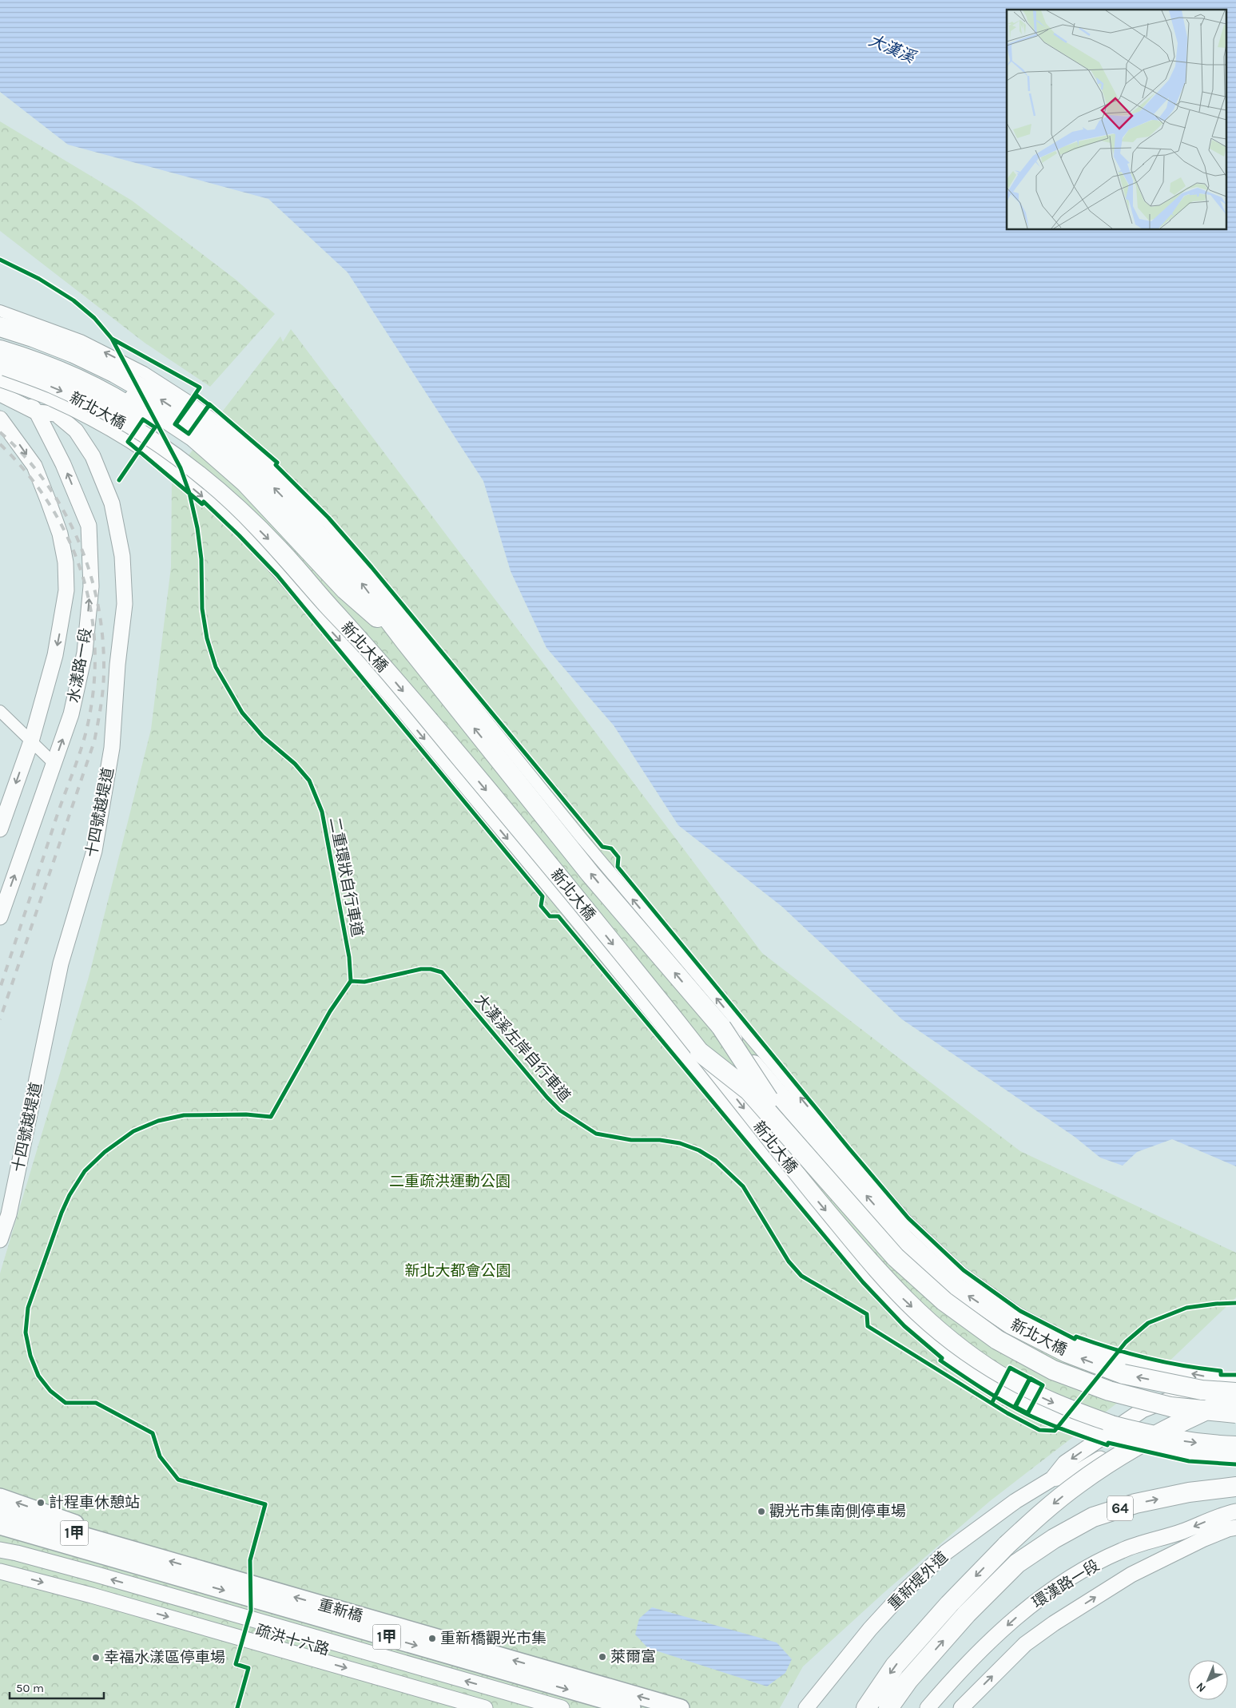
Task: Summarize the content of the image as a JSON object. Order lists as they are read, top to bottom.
{
  "streets": {
    "highway": ["新北大橋", "64"],
    "main road": ["1甲", "重新橋"],
    "street": [
      "水漾路一段",
      "十四號越堤道",
      "重新堤外道",
      "環漢路一段",
      "疏洪十六路"
    ],
    "cycle path": ["二重環狀自行車道", "大漢溪左岸自行車道"]
  },
  "crossings": [
    ["水漾路一段", "十四號越堤道"]
  ],
  "water": ["大漢溪"],
  "parks": ["二重疏洪運動公園", "新北大都會公園"],
  "places": [
    "計程車休憩站",
    "觀光市集南側停車場",
    "重新橋觀光市集",
    "萊爾富",
    "幸福水漾區停車場"
  ],
  "scale_bar": "50 m",
  "north": "bottom left"
}
